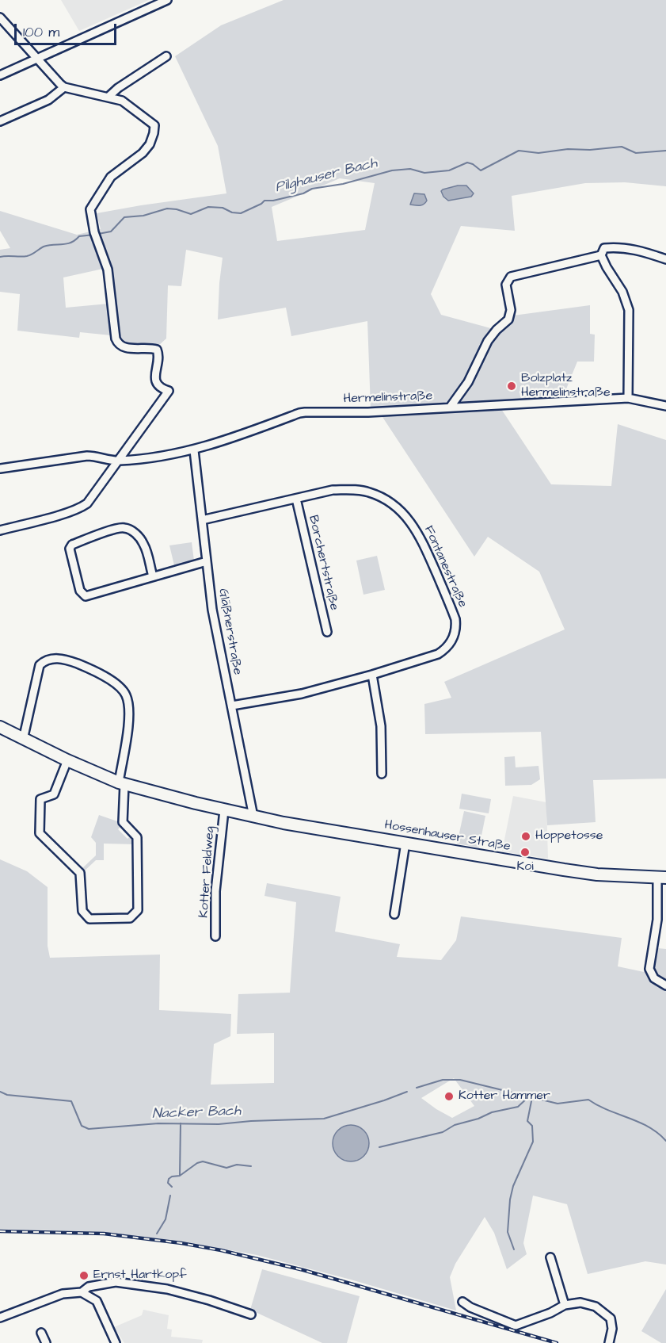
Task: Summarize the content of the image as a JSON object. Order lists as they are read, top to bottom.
{
  "streets": {
    "street": [
      "Hermelinstraße",
      "Borchertstraße",
      "Fontanestraße",
      "Gläßnerstraße",
      "Hossenhauser Straße",
      "Kotter Feldweg"
    ]
  },
  "crossings": [
    ["Hermelinstraße", "Gläßnerstraße"],
    ["Borchertstraße", "Fontanestraße"],
    ["Fontanestraße", "Gläßnerstraße"],
    ["Gläßnerstraße", "Hossenhauser Straße"],
    ["Hossenhauser Straße", "Kotter Feldweg"]
  ],
  "water": ["Pilghauser Bach", "Nacker Bach"],
  "places": [
    "Bolzplatz Hermelinstraße",
    "Hoppetosse",
    "Koi",
    "Kotter Hammer",
    "Ernst Hartkopf"
  ],
  "scale_bar": "100 m"
}
